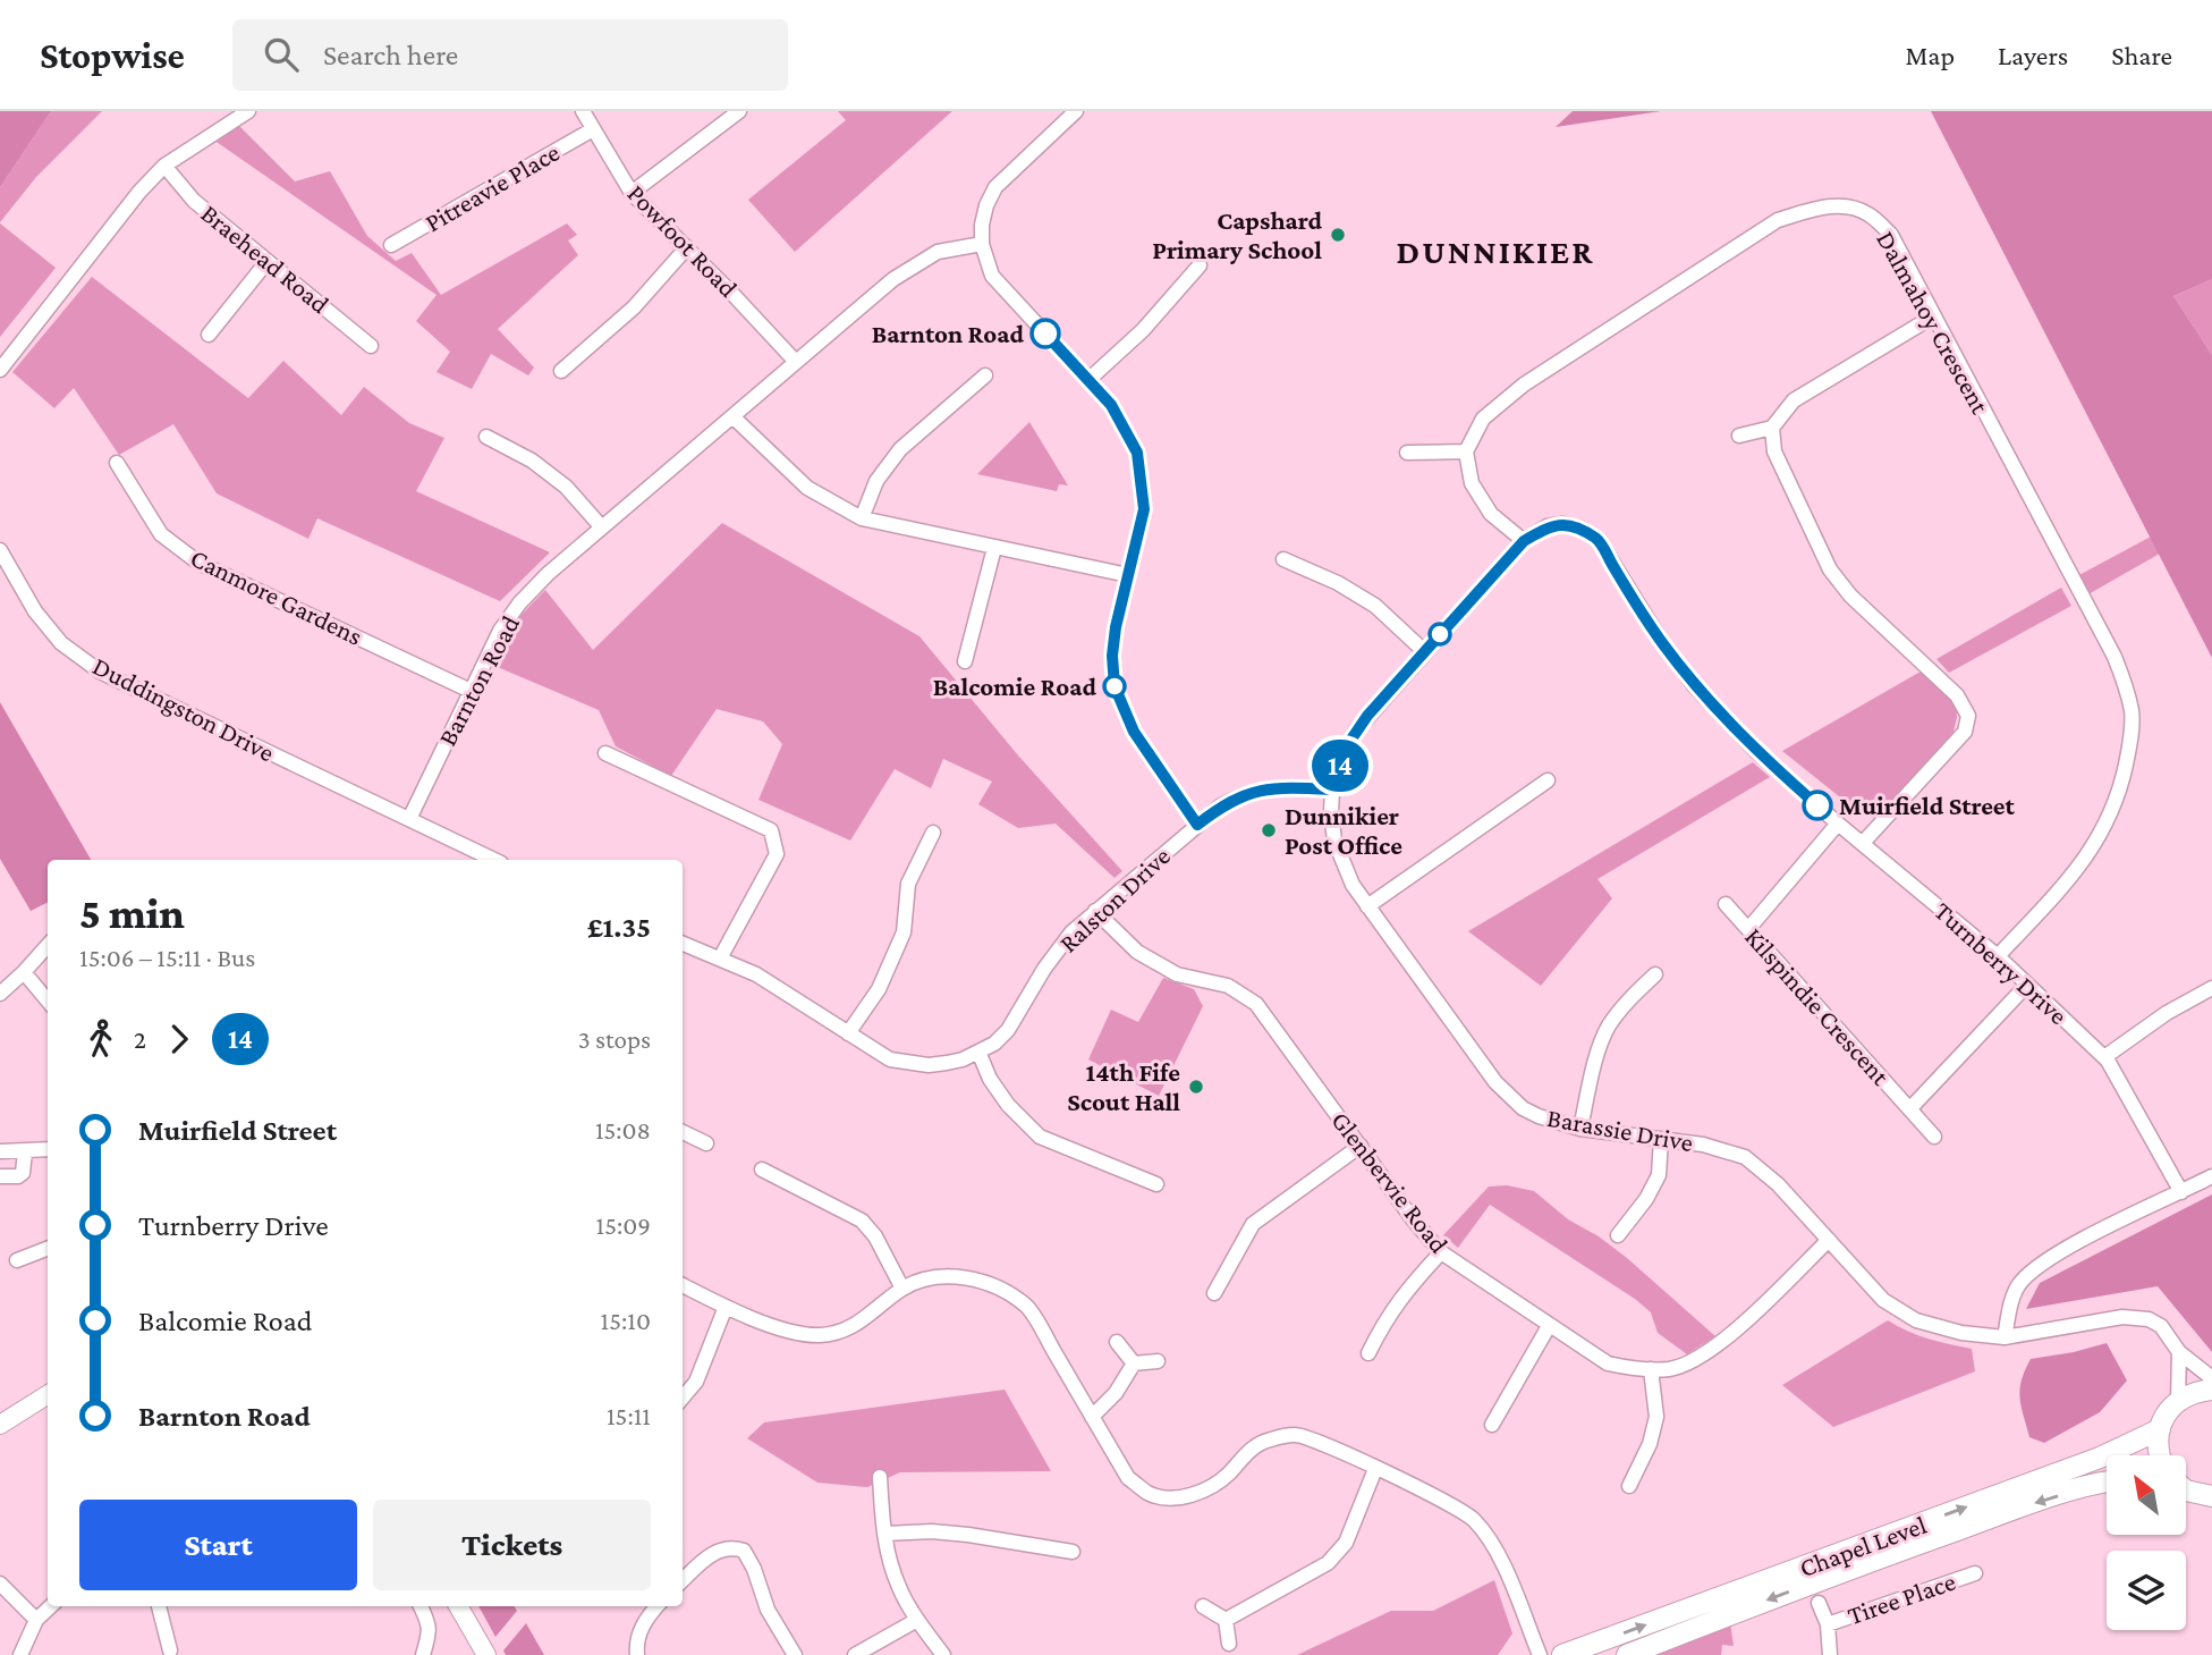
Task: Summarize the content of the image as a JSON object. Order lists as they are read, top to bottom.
{
  "streets": {
    "main road": ["Chapel Level"],
    "street": [
      "Pitreavie Place",
      "Powfoot Road",
      "Braehead Road",
      "Dalmahoy Crescent",
      "Canmore Gardens",
      "Barnton Road",
      "Duddingston Drive",
      "Ralston Drive",
      "Turnberry Drive",
      "Kilspindie Crescent",
      "Barassie Drive",
      "Glenbervie Road",
      "Tiree Place"
    ]
  },
  "crossings": [
    ["Pitreavie Place", "Powfoot Road"],
    ["Powfoot Road", "Barnton Road"],
    ["Dalmahoy Crescent", "Turnberry Drive"],
    ["Canmore Gardens", "Barnton Road"],
    ["Barnton Road", "Duddingston Drive"],
    ["Ralston Drive", "Barassie Drive"],
    ["Ralston Drive", "Glenbervie Road"],
    ["Turnberry Drive", "Kilspindie Crescent"],
    ["Turnberry Drive", "Barassie Drive"],
    ["Barassie Drive", "Glenbervie Road"]
  ],
  "districts": ["DUNNIKIER"],
  "places": [
    "Capshard Primary School",
    "Barnton Road",
    "Balcomie Road",
    "Muirfield Street",
    "Dunnikier Post Office",
    "14th Fife Scout Hall"
  ],
  "lines": ["bus line 14"],
  "north": "top left",
  "page": {
    "header": "Stopwise",
    "search": "Search here",
    "nav": ["Map", "Layers", "Share"],
    "on_map": "14",
    "heading": ["5 min", "15:06 – 15:11 · Bus", "£1.35"],
    "legs": ["2", "14", "3 stops"],
    "list": [
      {
        "name": "Muirfield Street",
        "value": "15:08"
      },
      {
        "name": "Turnberry Drive",
        "value": "15:09"
      },
      {
        "name": "Balcomie Road",
        "value": "15:10"
      },
      {
        "name": "Barnton Road",
        "value": "15:11"
      }
    ],
    "buttons": ["Start", "Tickets"]
  }
}
